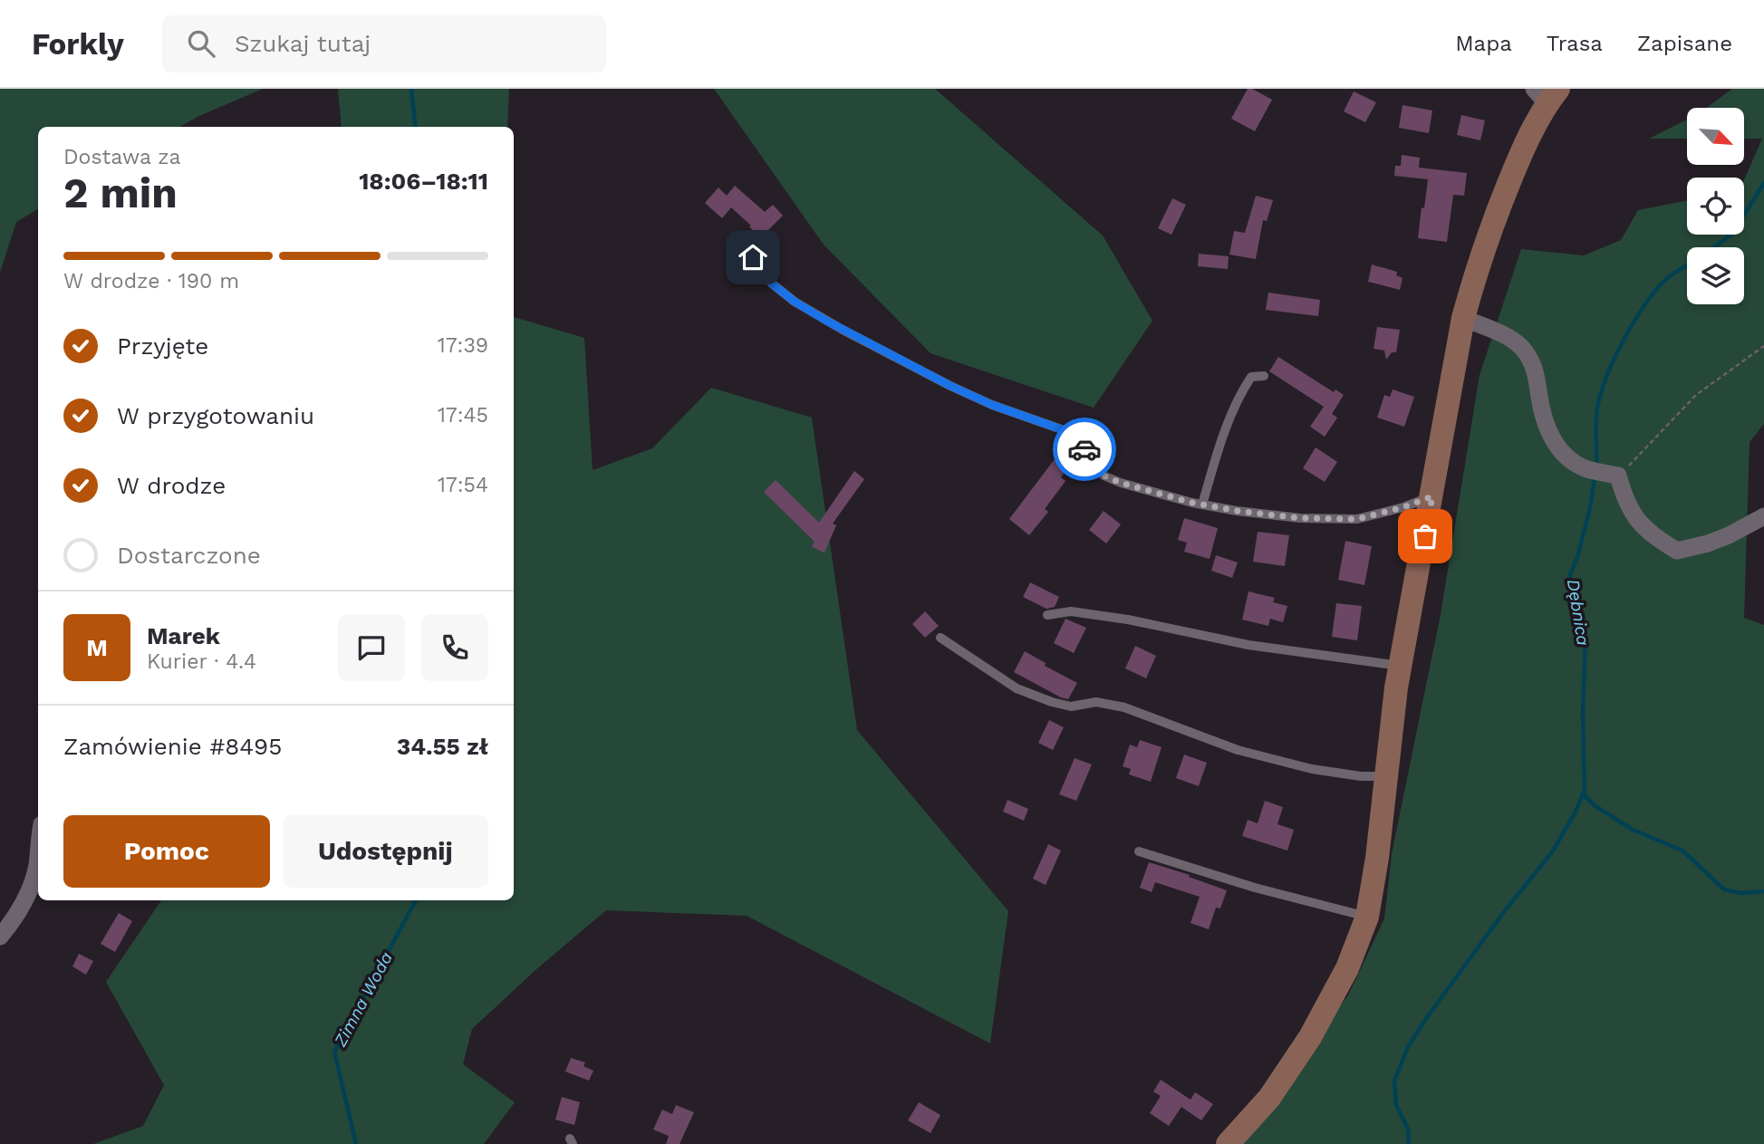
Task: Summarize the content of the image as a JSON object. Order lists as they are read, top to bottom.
{
  "water": ["Dębnica", "Zimna Woda"],
  "north": "bottom right",
  "page": {
    "header": "Forkly",
    "search": "Szukaj tutaj",
    "nav": ["Mapa", "Trasa", "Zapisane"],
    "heading": ["2 min", "Dostawa za", "18:06–18:11"],
    "panel": [
      "Marek",
      "Kurier · 4.4",
      "Zamówienie #8495",
      "34.55 zł"
    ],
    "bar": "W drodze · 190 m",
    "list": [
      ["Przyjęte", "17:39"],
      ["W przygotowaniu", "17:45"],
      ["W drodze", "17:54"],
      "Dostarczone"
    ],
    "round": "M",
    "buttons": ["Pomoc", "Udostępnij"]
  }
}
